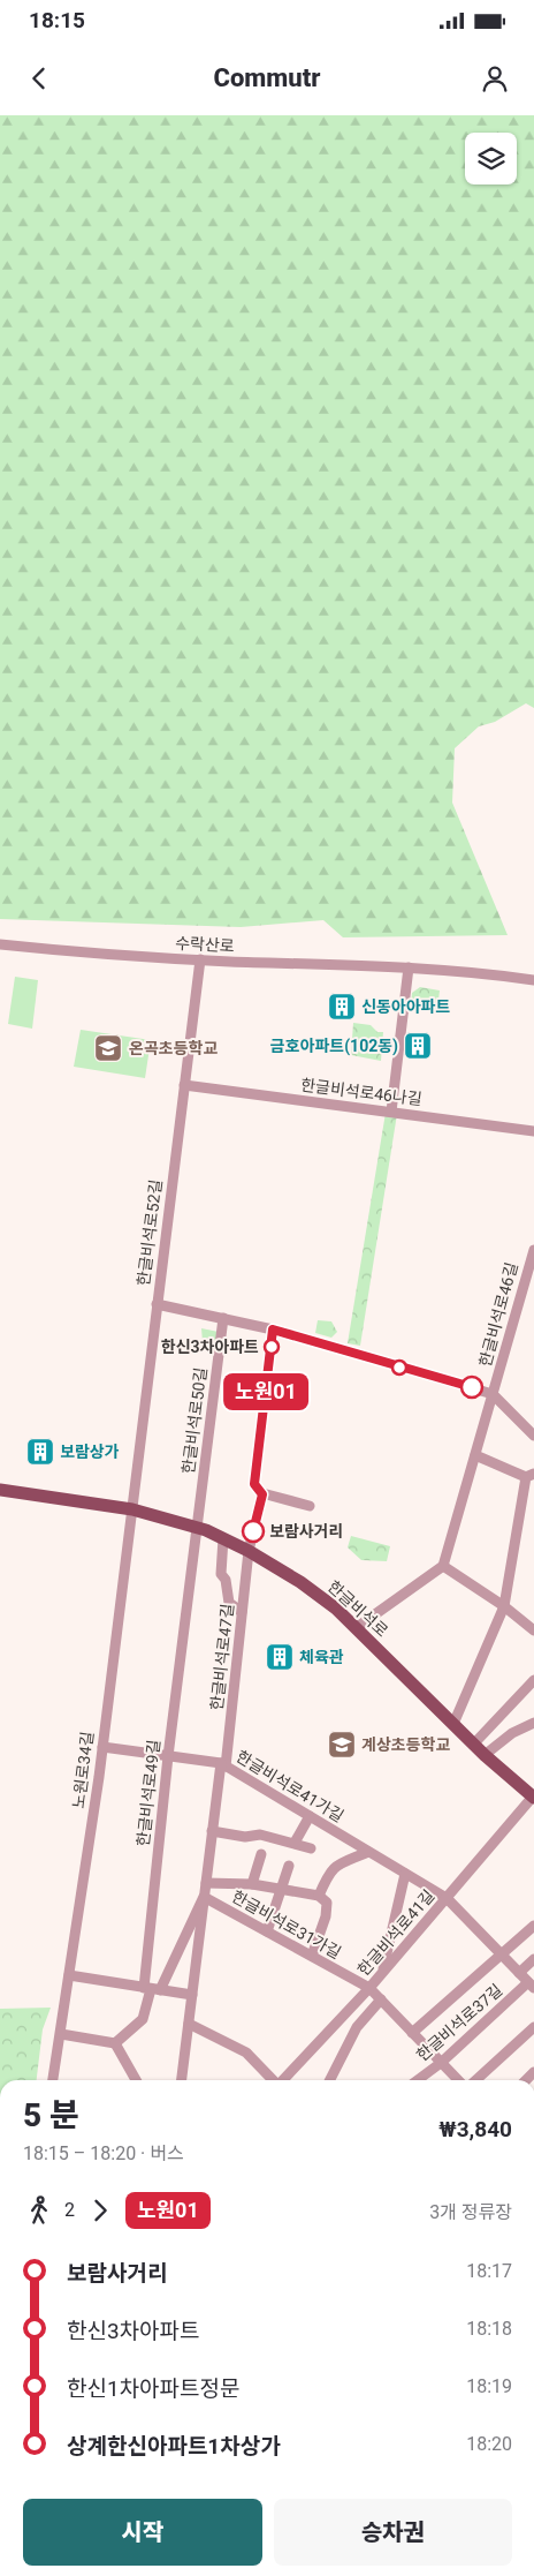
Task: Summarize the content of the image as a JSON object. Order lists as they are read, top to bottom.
{
  "streets": {
    "main road": ["한글비석로"],
    "street": [
      "수락산로",
      "한글비석로46나길",
      "한글비석로52길",
      "한글비석로46길",
      "한글비석로50길",
      "한글비석로47길",
      "노원로34길",
      "한글비석로41가길",
      "한글비석로49길",
      "한글비석로31가길",
      "한글비석로41길",
      "한글비석로37길"
    ]
  },
  "crossings": [
    ["수락산로", "한글비석로52길"],
    ["한글비석로46나길", "한글비석로52길"],
    ["한글비석로52길", "한글비석로"],
    ["한글비석로52길", "노원로34길"],
    ["한글비석로50길", "한글비석로"],
    ["한글비석로50길", "한글비석로49길"],
    ["한글비석로", "한글비석로47길"],
    ["한글비석로", "노원로34길"],
    ["한글비석로", "한글비석로49길"],
    ["한글비석로", "한글비석로41길"],
    ["한글비석로47길", "한글비석로41가길"],
    ["한글비석로47길", "한글비석로49길"],
    ["한글비석로47길", "한글비석로31가길"],
    ["노원로34길", "한글비석로41가길"],
    ["한글비석로41가길", "한글비석로49길"],
    ["한글비석로41가길", "한글비석로41길"],
    ["한글비석로41가길", "한글비석로37길"],
    ["한글비석로31가길", "한글비석로41길"],
    ["한글비석로31가길", "한글비석로37길"],
    ["한글비석로41길", "한글비석로37길"]
  ],
  "places": {
    "building": [
      "신동아아파트",
      "금호아파트(102동)",
      "보람상가",
      "체육관"
    ],
    "school or university": ["온곡초등학교", "계상초등학교"],
    "other": ["한신3차아파트", "보람사거리"]
  },
  "lines": ["bus line 노원01"],
  "page": {
    "status": "18:15",
    "header": "Commutr",
    "on_map": "노원01",
    "heading": ["5 분", "18:15 – 18:20 · 버스", "₩3,840"],
    "legs": ["2", "노원01", "3개 정류장"],
    "list": [
      {
        "name": "보람사거리",
        "value": "18:17"
      },
      {
        "name": "한신3차아파트",
        "value": "18:18"
      },
      {
        "name": "한신1차아파트정문",
        "value": "18:19"
      },
      {
        "name": "상계한신아파트1차상가",
        "value": "18:20"
      }
    ],
    "buttons": ["시작", "승차권"]
  }
}
